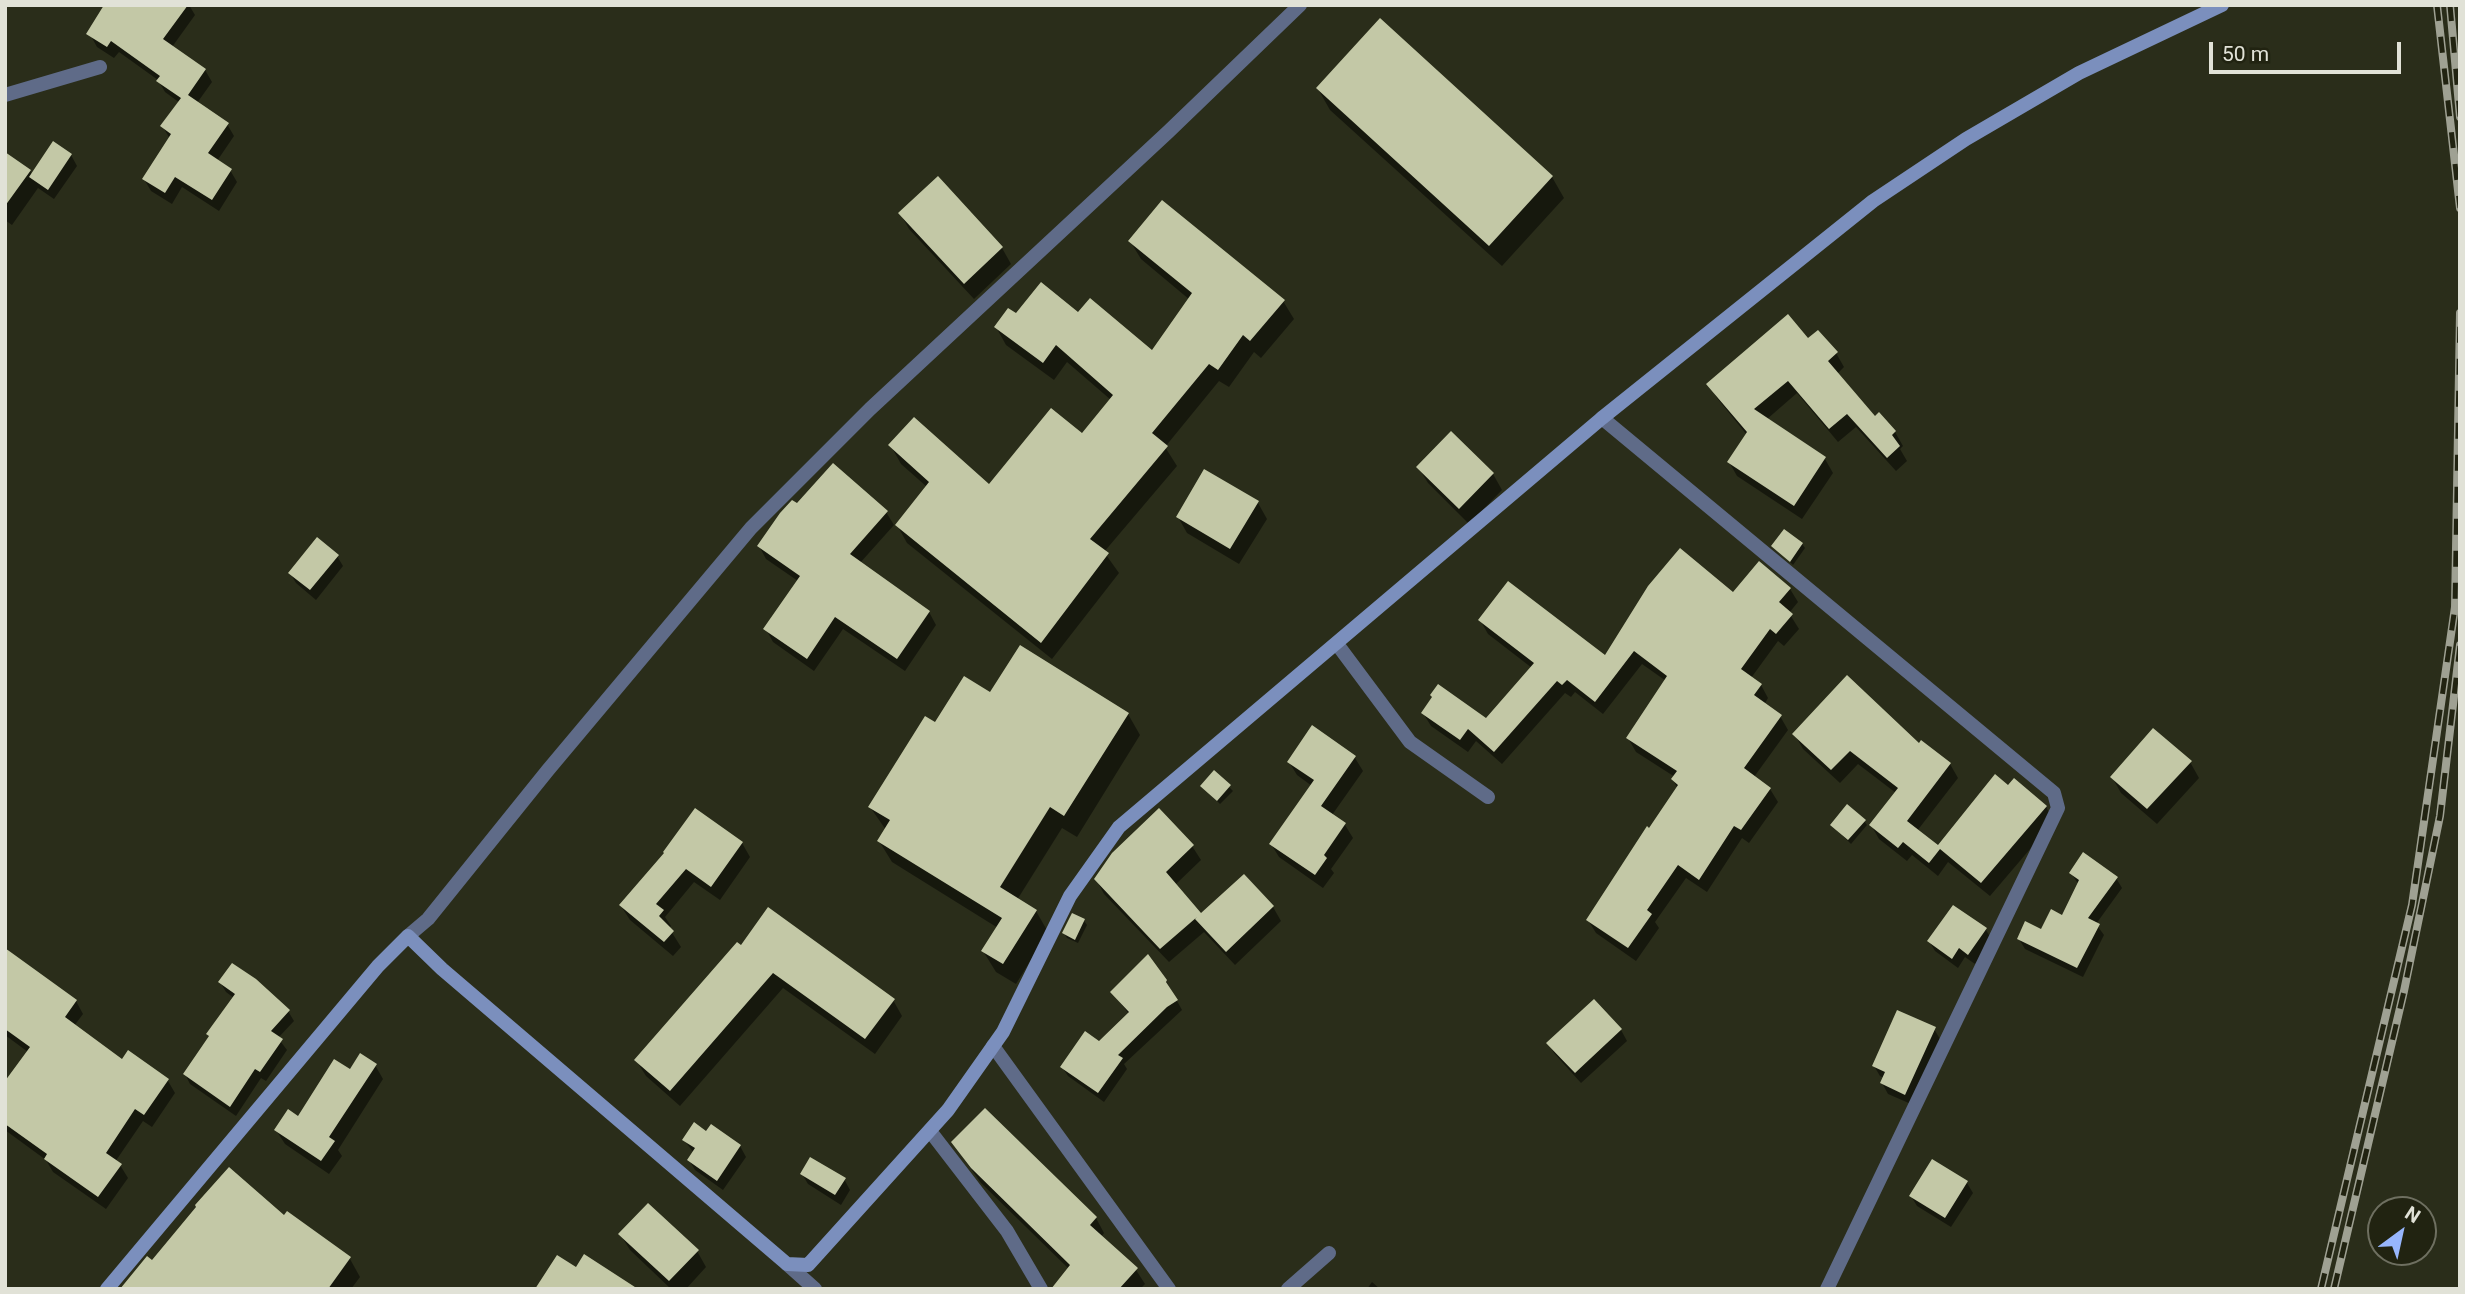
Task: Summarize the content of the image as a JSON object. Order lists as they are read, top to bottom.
{
  "scale_bar": "50 m",
  "north": "top right"
}
